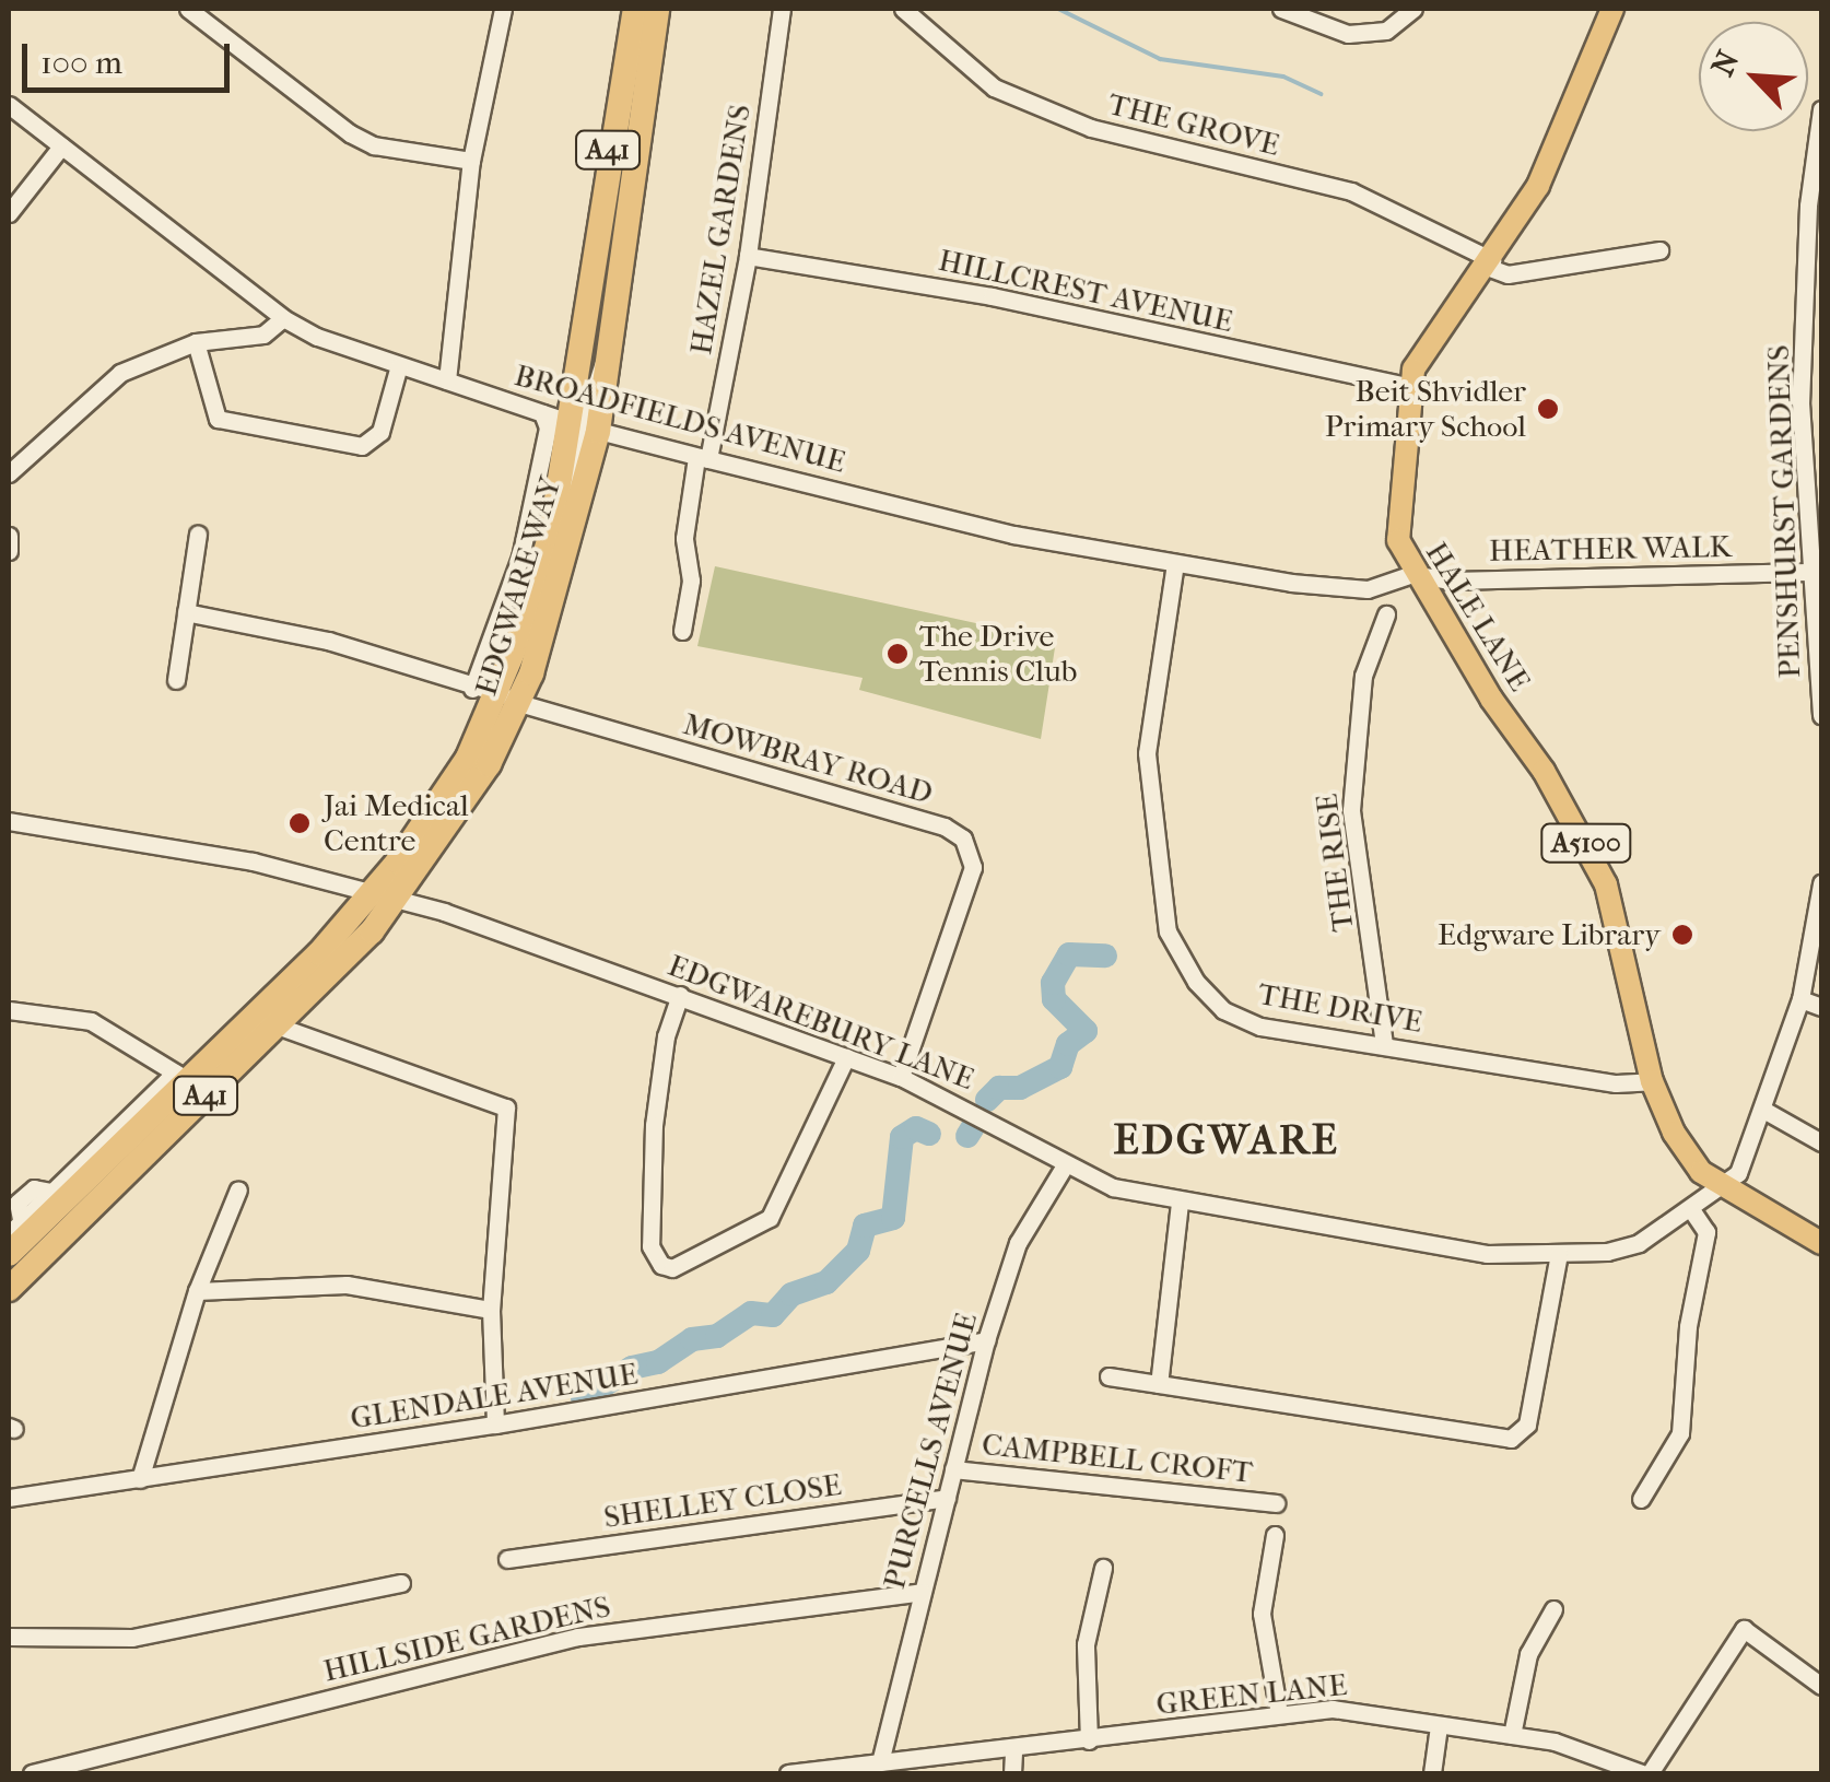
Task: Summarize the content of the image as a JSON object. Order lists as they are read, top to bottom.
{
  "streets": {
    "highway": ["A41", "EDGWARE WAY"],
    "main road": ["HALE LANE", "A5100"],
    "street": [
      "THE GROVE",
      "HAZEL GARDENS",
      "HILLCREST AVENUE",
      "BROADFIELDS AVENUE",
      "PENSHURST GARDENS",
      "HEATHER WALK",
      "MOWBRAY ROAD",
      "THE RISE",
      "THE DRIVE",
      "EDGWAREBURY LANE",
      "GLENDALE AVENUE",
      "PURCELLS AVENUE",
      "CAMPBELL CROFT",
      "SHELLEY CLOSE",
      "HILLSIDE GARDENS",
      "GREEN LANE"
    ]
  },
  "crossings": [
    ["THE GROVE", "HALE LANE"],
    ["A41", "BROADFIELDS AVENUE"],
    ["A41", "EDGWARE WAY"],
    ["HAZEL GARDENS", "HILLCREST AVENUE"],
    ["HAZEL GARDENS", "BROADFIELDS AVENUE"],
    ["HILLCREST AVENUE", "HALE LANE"],
    ["BROADFIELDS AVENUE", "HEATHER WALK"],
    ["BROADFIELDS AVENUE", "EDGWARE WAY"],
    ["BROADFIELDS AVENUE", "HALE LANE"],
    ["BROADFIELDS AVENUE", "THE DRIVE"],
    ["PENSHURST GARDENS", "HEATHER WALK"],
    ["HEATHER WALK", "HALE LANE"],
    ["EDGWARE WAY", "MOWBRAY ROAD"],
    ["EDGWARE WAY", "EDGWAREBURY LANE"],
    ["HALE LANE", "A5100"],
    ["HALE LANE", "THE DRIVE"],
    ["HALE LANE", "EDGWAREBURY LANE"],
    ["MOWBRAY ROAD", "EDGWAREBURY LANE"],
    ["A5100", "EDGWAREBURY LANE"],
    ["THE RISE", "THE DRIVE"],
    ["EDGWAREBURY LANE", "PURCELLS AVENUE"],
    ["GLENDALE AVENUE", "PURCELLS AVENUE"],
    ["PURCELLS AVENUE", "CAMPBELL CROFT"],
    ["PURCELLS AVENUE", "SHELLEY CLOSE"],
    ["PURCELLS AVENUE", "HILLSIDE GARDENS"],
    ["PURCELLS AVENUE", "GREEN LANE"]
  ],
  "districts": ["EDGWARE"],
  "places": [
    "Beit Shvidler Primary School",
    "The Drive Tennis Club",
    "Jai Medical Centre",
    "Edgware Library"
  ],
  "scale_bar": "100 m",
  "north": "top left"
}
